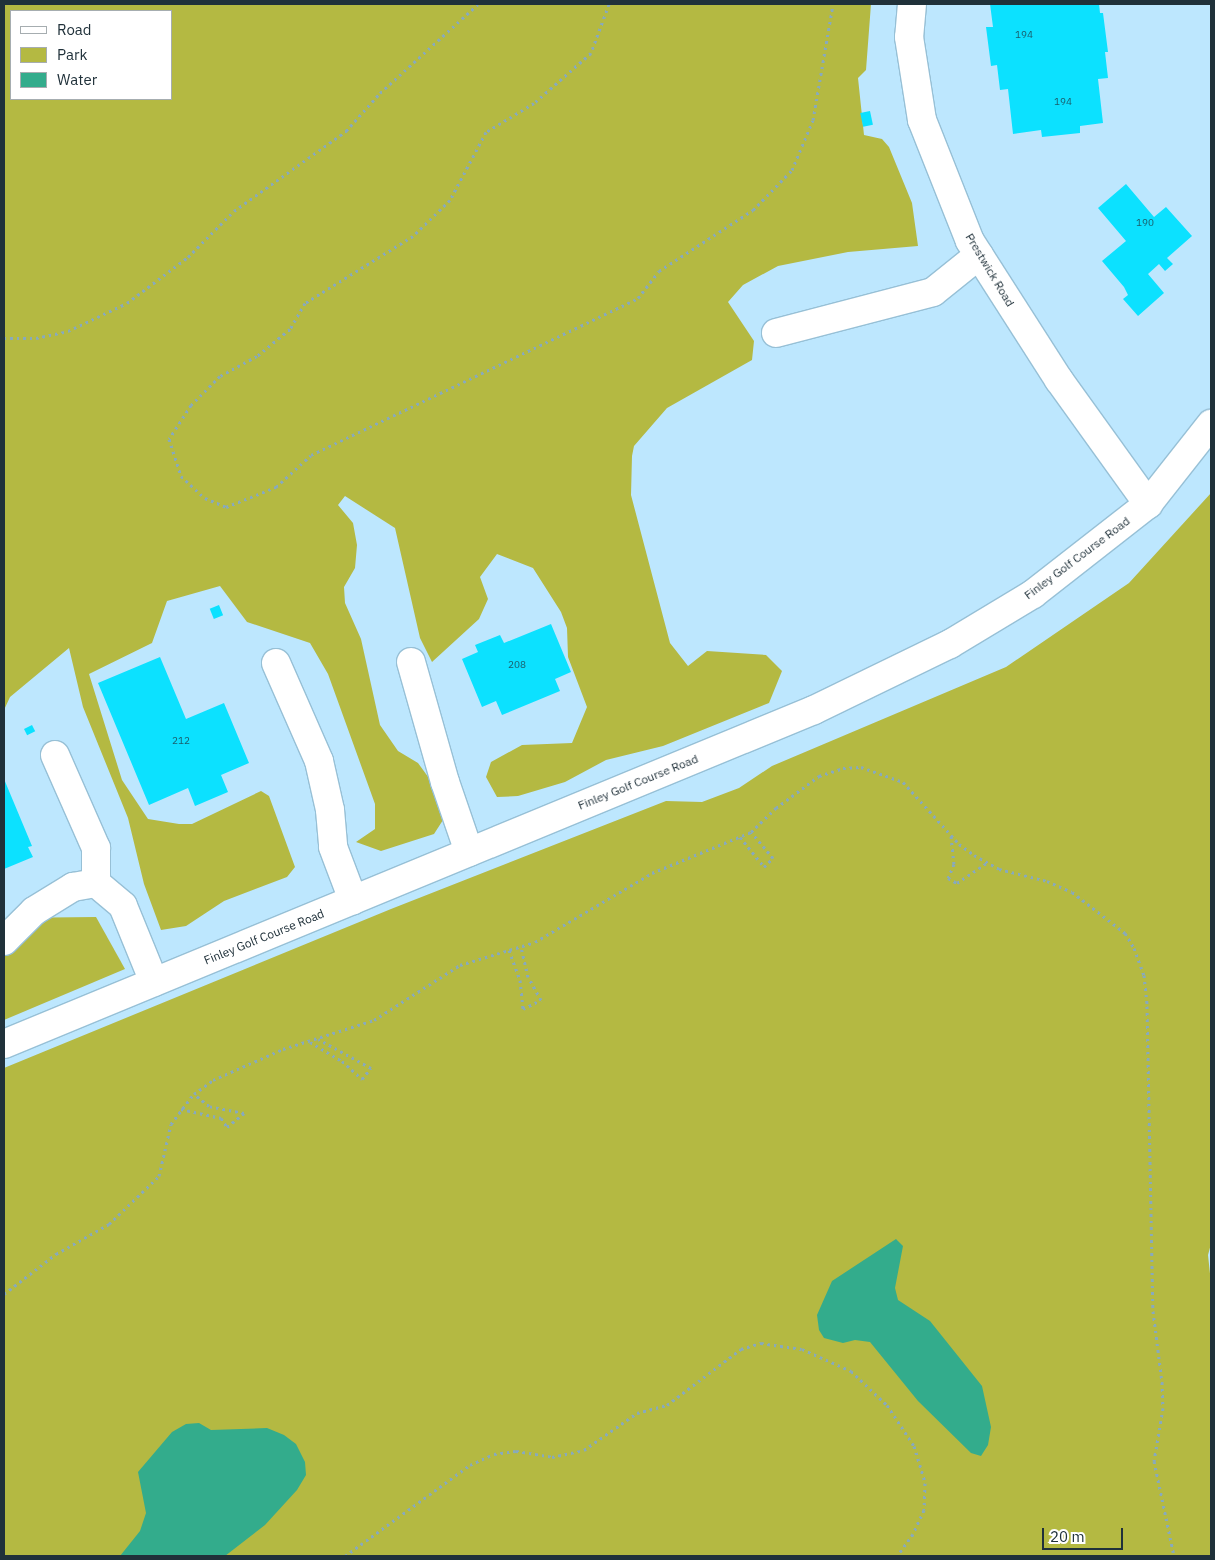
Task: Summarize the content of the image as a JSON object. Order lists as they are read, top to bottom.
{
  "streets": {
    "street": ["Prestwick Road", "Finley Golf Course Road"]
  },
  "crossings": [
    ["Prestwick Road", "Finley Golf Course Road"]
  ],
  "house_numbers": [
    "194",
    "194",
    "190",
    "208",
    "212"
  ],
  "legend": ["Road", "Park", "Water"],
  "scale_bar": "20 m"
}
